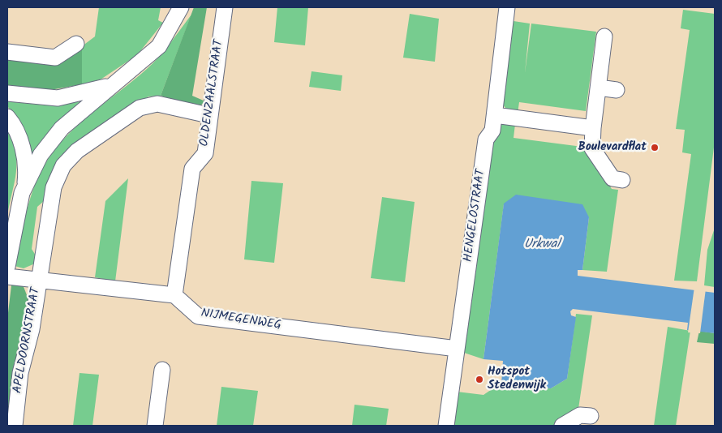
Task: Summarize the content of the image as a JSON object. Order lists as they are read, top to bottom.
{
  "streets": {
    "street": [
      "OLDENZAALSTRAAT",
      "HENGELOSTRAAT",
      "NIJMEGENWEG",
      "APELDOORNSTRAAT"
    ]
  },
  "crossings": [
    ["OLDENZAALSTRAAT", "NIJMEGENWEG"],
    ["OLDENZAALSTRAAT", "APELDOORNSTRAAT"],
    ["HENGELOSTRAAT", "NIJMEGENWEG"]
  ],
  "water": ["Urkwal"],
  "places": ["Boulevardflat", "Hotspot Stedenwijk"]
}
